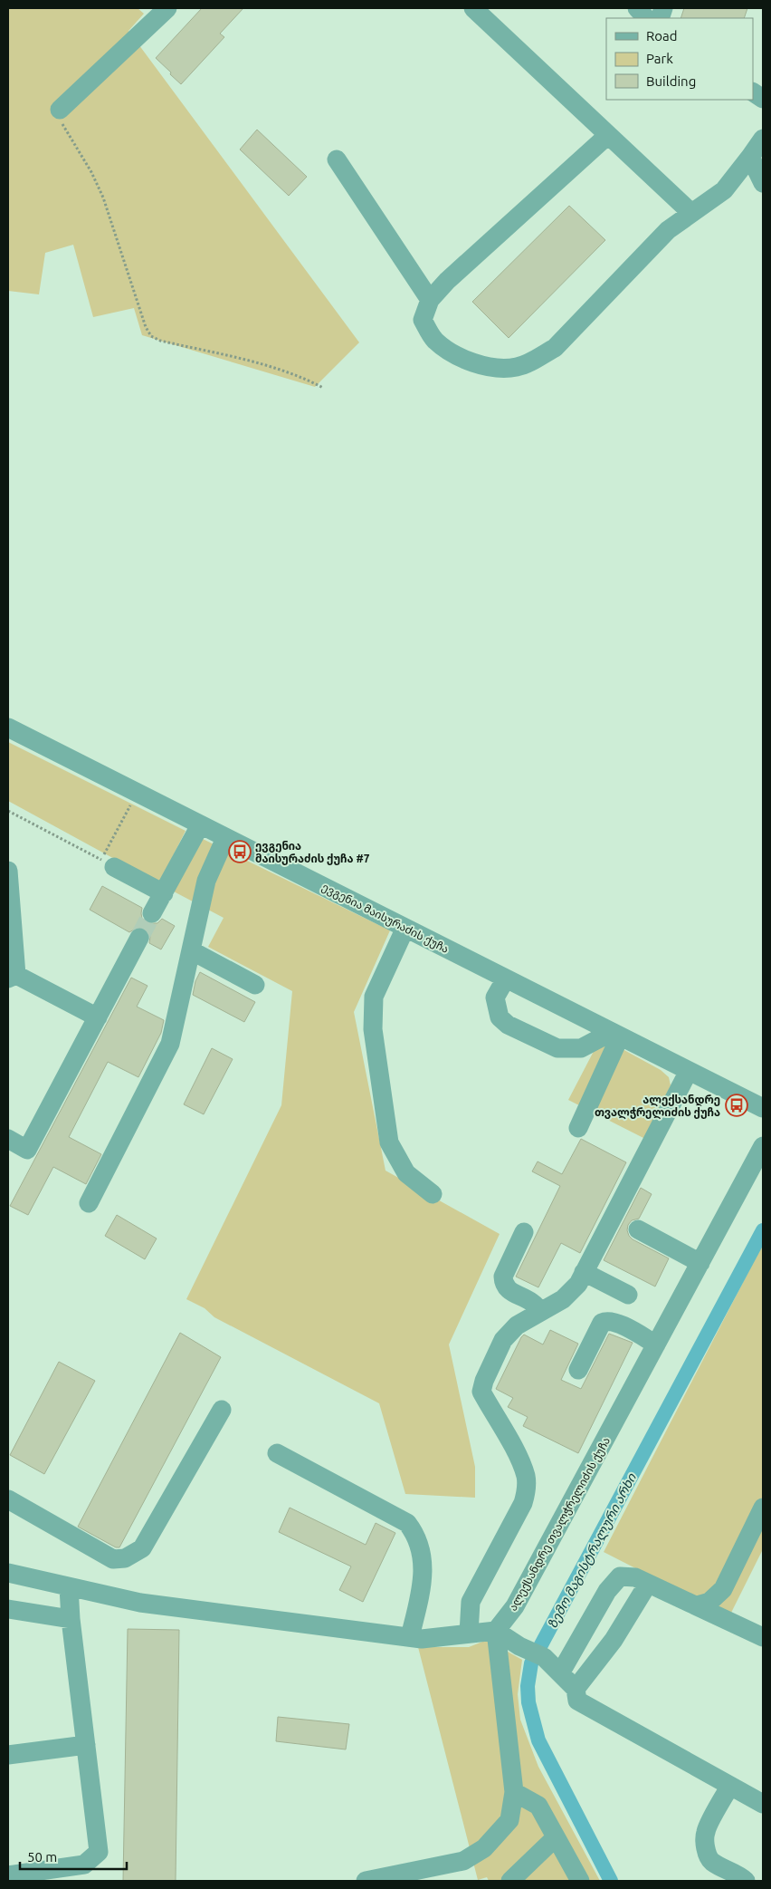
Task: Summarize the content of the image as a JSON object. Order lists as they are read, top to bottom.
{
  "streets": {
    "street": ["ევგენია მაისურაძის ქუჩა", "ალექსანდრე თვალჭრელიძის ქუჩა"]
  },
  "water": ["ზემო მაგისტრალური არხი"],
  "places": {
    "bus stop": ["ევგენია მაისურაძის ქუჩა #7", "ალექსანდრე თვალჭრელიძის ქუჩა"]
  },
  "legend": ["Road", "Park", "Building"],
  "scale_bar": "50 m"
}
